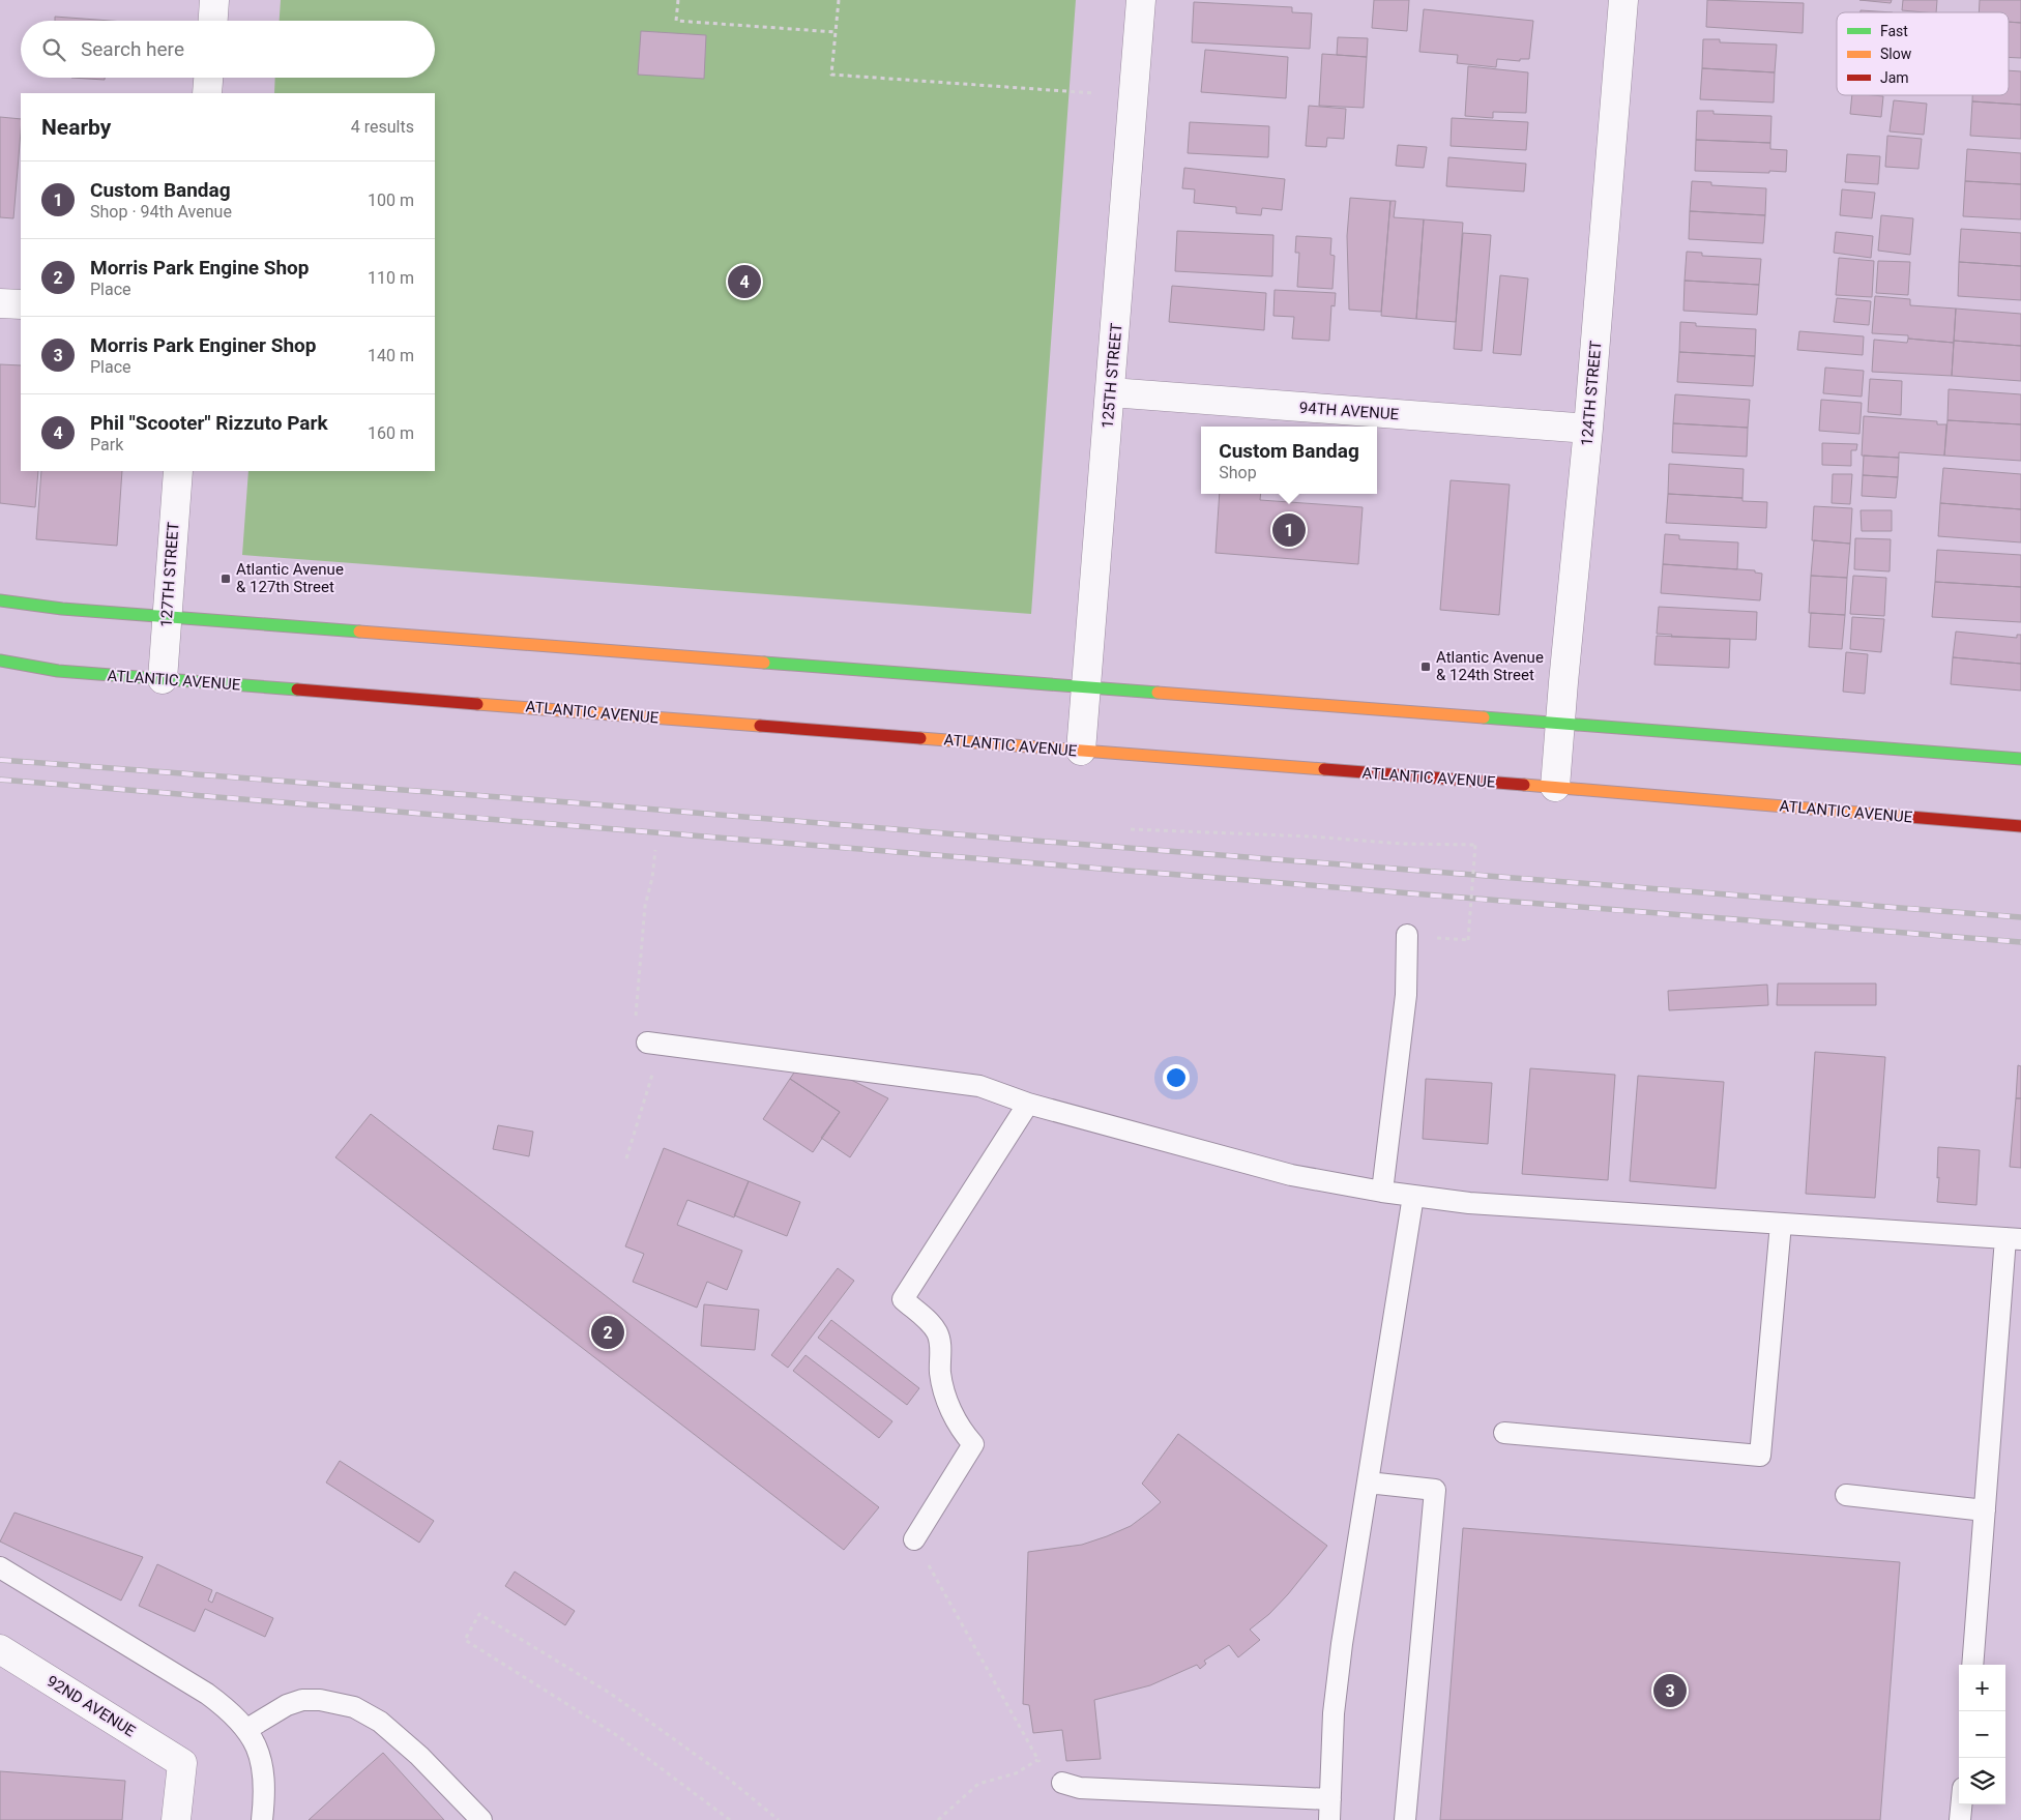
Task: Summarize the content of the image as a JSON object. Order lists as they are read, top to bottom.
{
  "streets": {
    "main road": ["ATLANTIC AVENUE"],
    "street": [
      "125TH STREET",
      "124TH STREET",
      "94TH AVENUE",
      "127TH STREET",
      "92ND AVENUE"
    ]
  },
  "crossings": [
    ["125TH STREET", "94TH AVENUE"],
    ["125TH STREET", "ATLANTIC AVENUE"],
    ["124TH STREET", "94TH AVENUE"],
    ["124TH STREET", "ATLANTIC AVENUE"],
    ["127TH STREET", "ATLANTIC AVENUE"]
  ],
  "places": {
    "transit": ["Atlantic Avenue & 127th Street", "Atlantic Avenue & 124th Street"]
  },
  "legend": ["Fast", "Slow", "Jam"],
  "page": {
    "search": "Search here",
    "heading": ["Nearby", "4 results"],
    "list": [
      {
        "mark": "1",
        "name": "Custom Bandag",
        "note": "Shop · 94th Avenue",
        "value": "100 m"
      },
      {
        "mark": "2",
        "name": "Morris Park Engine Shop",
        "note": "Place",
        "value": "110 m"
      },
      {
        "mark": "3",
        "name": "Morris Park Enginer Shop",
        "note": "Place",
        "value": "140 m"
      },
      {
        "mark": "4",
        "name": "Phil \"Scooter\" Rizzuto Park",
        "note": "Park",
        "value": "160 m"
      }
    ],
    "pins": [
      "4",
      "1",
      "2",
      "3"
    ],
    "popup": ["Custom Bandag", "Shop"],
    "map_buttons": ["+", "−"]
  }
}
